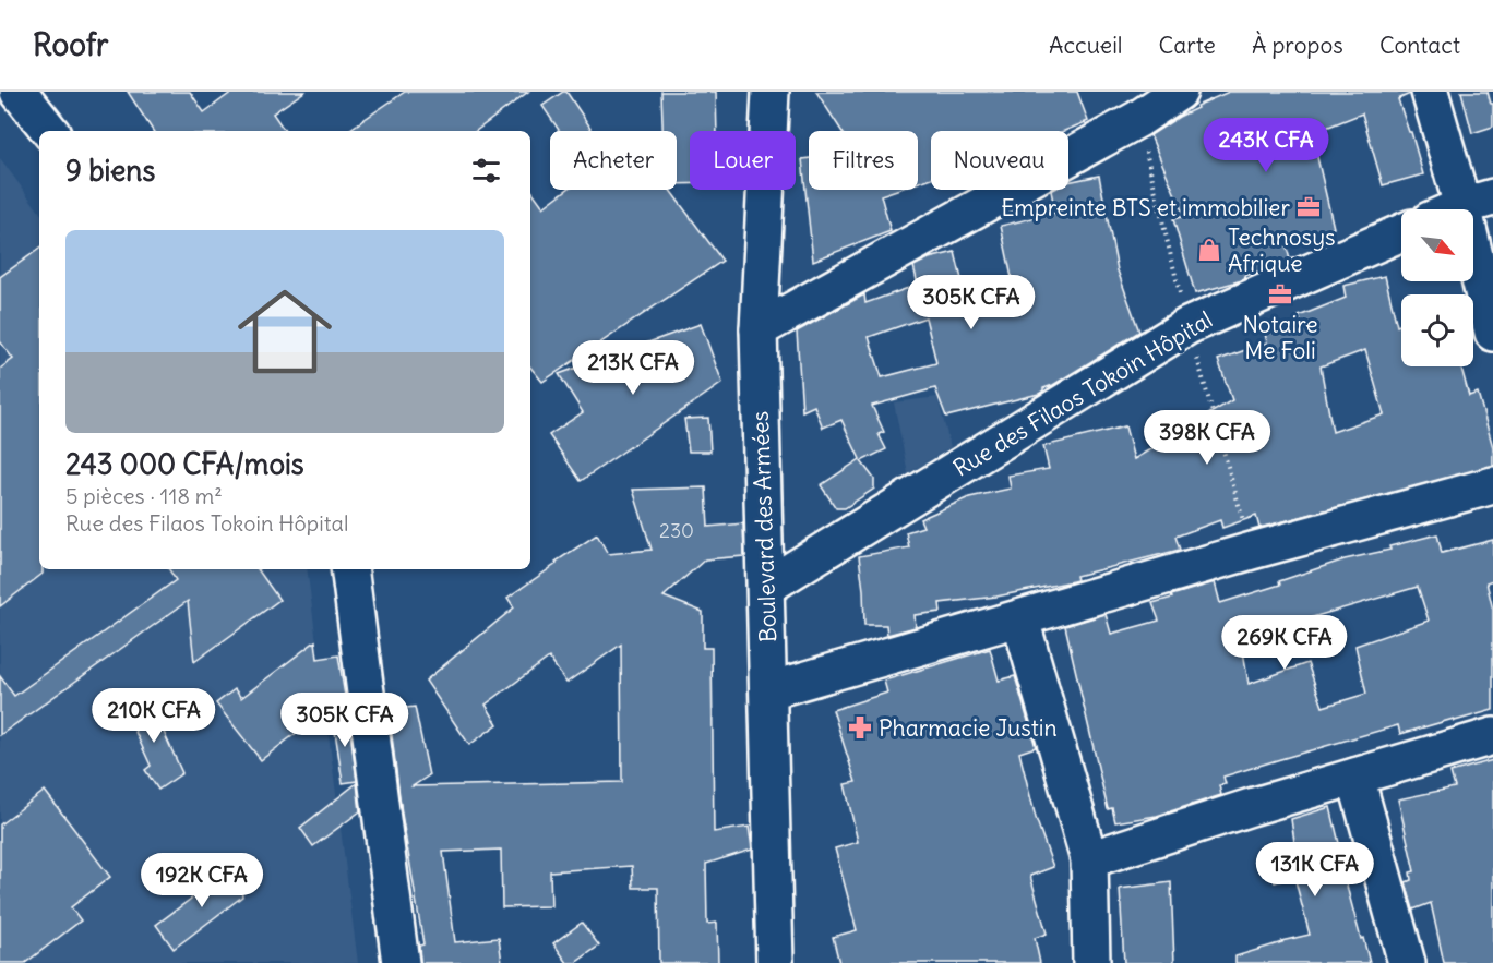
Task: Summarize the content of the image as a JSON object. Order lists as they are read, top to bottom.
{
  "streets": {
    "street": ["Rue des Filaos Tokoin Hôpital", "Boulevard des Armées"]
  },
  "crossings": [
    ["Rue des Filaos Tokoin Hôpital", "Boulevard des Armées"]
  ],
  "places": {
    "office": ["Empreinte BTS et immobilier", "Notaire Me Foli"],
    "shop": ["Technosys Afrique"],
    "pharmacy": ["Pharmacie Justin"]
  },
  "house_numbers": ["230"],
  "north": "bottom right",
  "page": {
    "header": "Roofr",
    "nav": [
      "Accueil",
      "Carte",
      "À propos",
      "Contact"
    ],
    "price": [
      "243K CFA",
      "305K CFA",
      "213K CFA",
      "398K CFA",
      "269K CFA",
      "210K CFA",
      "305K CFA",
      "131K CFA",
      "192K CFA"
    ],
    "chip": [
      "Acheter",
      "Louer",
      "Filtres",
      "Nouveau"
    ],
    "heading": "9 biens",
    "list": [
      {
        "name": "243 000 CFA/mois",
        "note": "5 pièces · 118 m² · Rue des Filaos Tokoin Hôpital"
      }
    ]
  }
}
